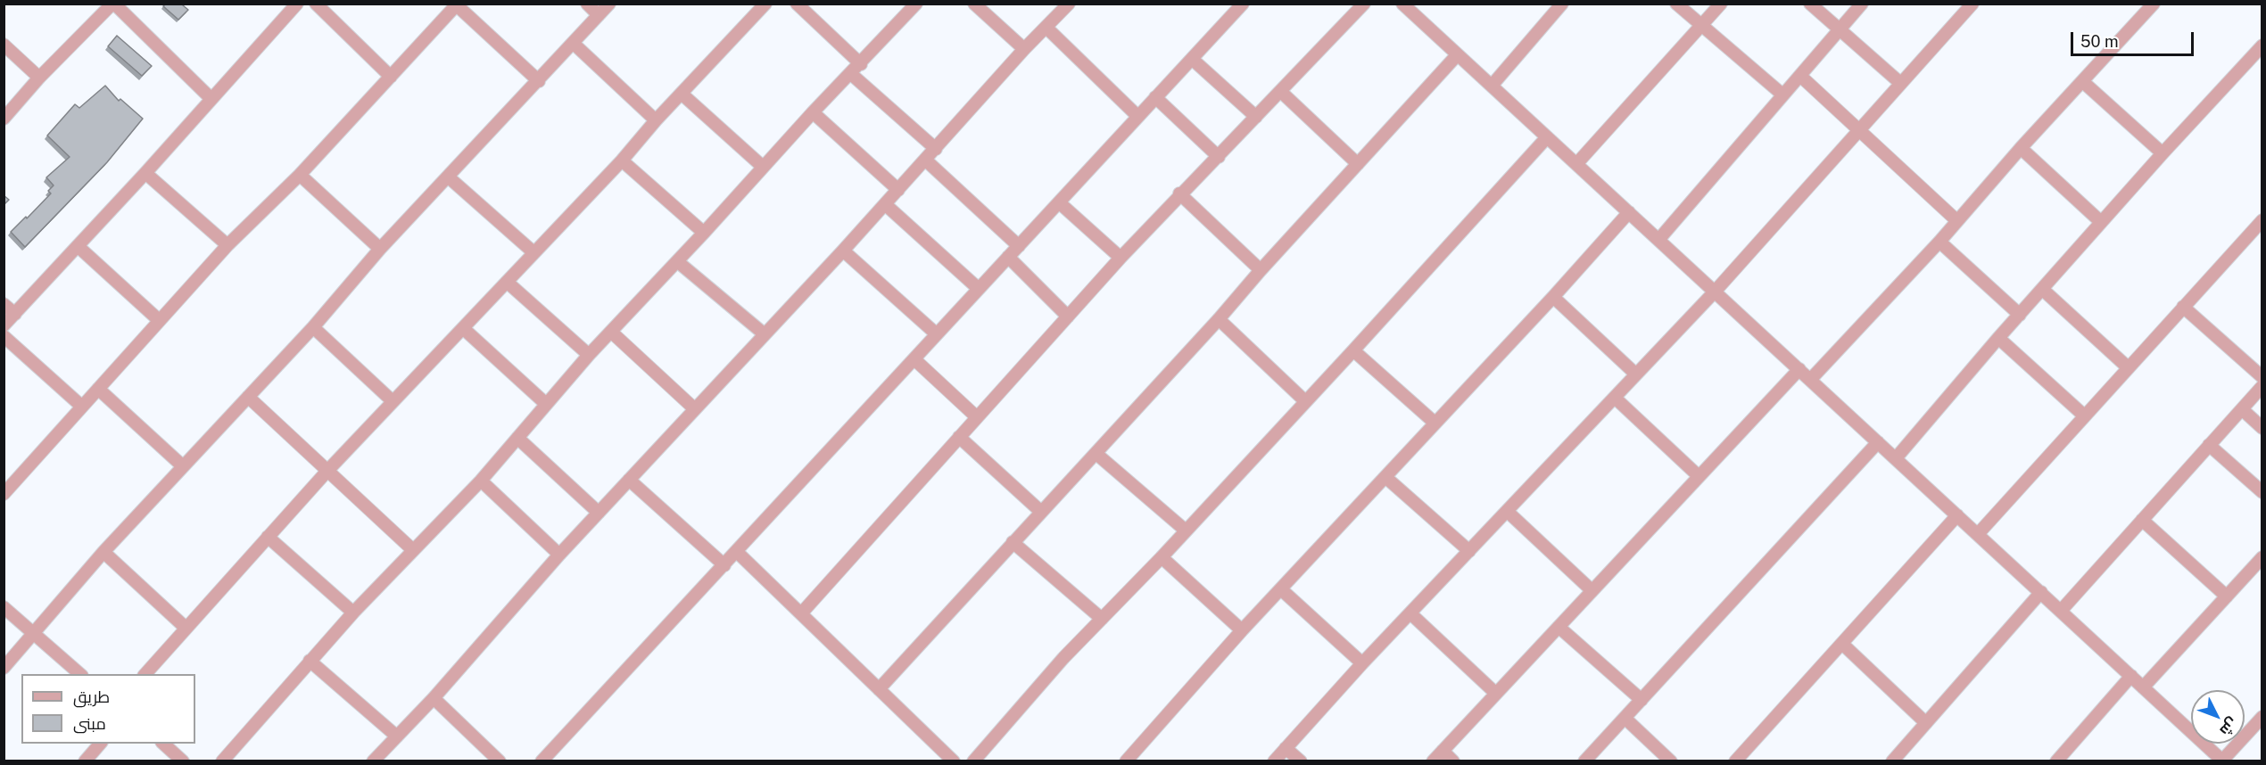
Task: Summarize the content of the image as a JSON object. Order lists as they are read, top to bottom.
{
  "legend": ["طريق", "مبنى"],
  "scale_bar": "50 m",
  "north": "bottom right"
}
